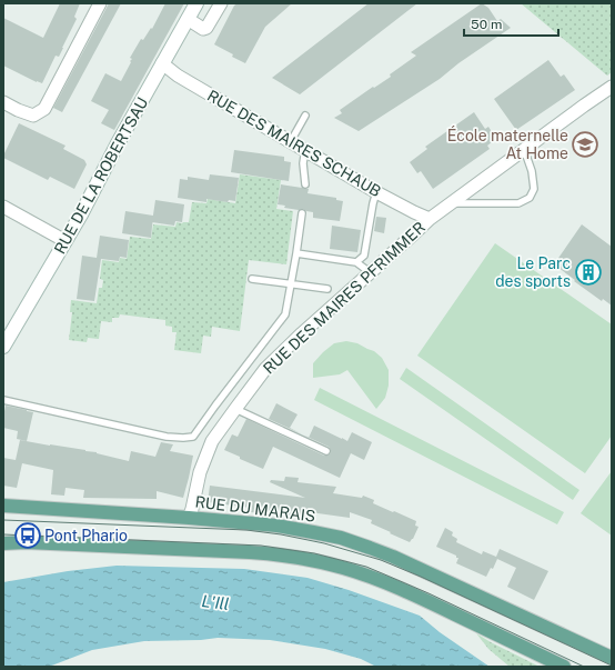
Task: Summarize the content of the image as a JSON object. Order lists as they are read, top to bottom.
{
  "streets": {
    "main road": ["RUE DE LA ROBERTSAU", "RUE DU MARAIS"],
    "street": ["RUE DES MAIRES SCHAUB", "RUE DES MAIRES PFRIMMER"]
  },
  "crossings": [
    ["RUE DES MAIRES SCHAUB", "RUE DE LA ROBERTSAU"],
    ["RUE DES MAIRES SCHAUB", "RUE DES MAIRES PFRIMMER"],
    ["RUE DES MAIRES PFRIMMER", "RUE DU MARAIS"]
  ],
  "water": ["L'Ill"],
  "places": {
    "school or university": ["École maternelle At Home"],
    "building": ["Le Parc des sports"],
    "bus stop": ["Pont Phario"]
  },
  "scale_bar": "50 m"
}
